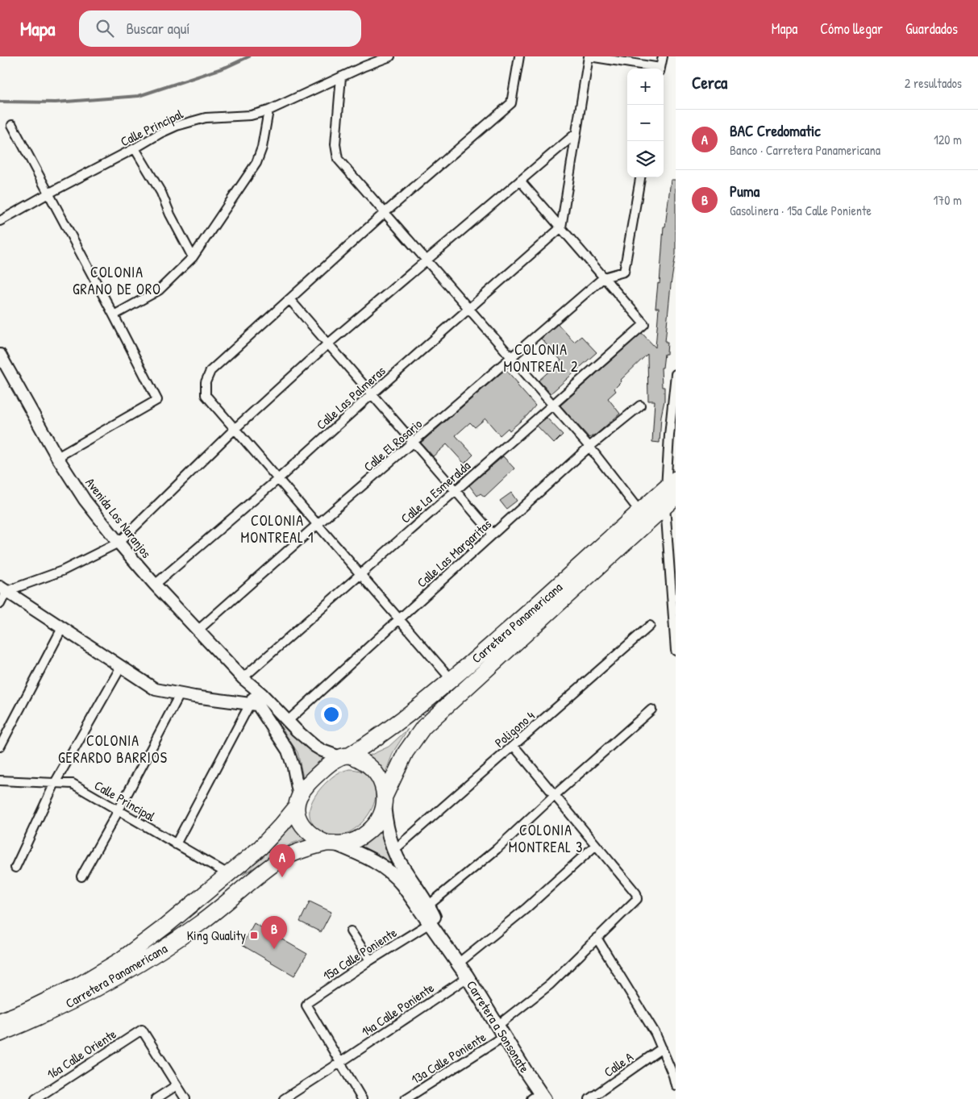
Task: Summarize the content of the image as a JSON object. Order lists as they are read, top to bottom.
{
  "streets": {
    "highway": ["Carretera Panamericana"],
    "main road": ["Avenida Los Naranjos", "Carretera a Sonsonate"],
    "street": [
      "Calle Principal",
      "Calle Las Palmeras",
      "Calle El Rosario",
      "Calle La Esmeralda",
      "Calle Las Margaritas",
      "Poligono 4",
      "15a Calle Poniente",
      "14a Calle Poniente",
      "16a Calle Oriente",
      "13a Calle Poniente",
      "Calle A"
    ]
  },
  "crossings": [
    ["Calle Principal", "Carretera Panamericana"],
    ["Calle Las Palmeras", "Avenida Los Naranjos"],
    ["Calle El Rosario", "Calle La Esmeralda"],
    ["Calle El Rosario", "Avenida Los Naranjos"],
    ["Calle La Esmeralda", "Avenida Los Naranjos"],
    ["Avenida Los Naranjos", "Calle Las Margaritas"],
    ["Avenida Los Naranjos", "Carretera Panamericana"],
    ["Avenida Los Naranjos", "Carretera a Sonsonate"],
    ["Carretera Panamericana", "Carretera a Sonsonate"],
    ["Poligono 4", "Carretera a Sonsonate"],
    ["15a Calle Poniente", "14a Calle Poniente"],
    ["15a Calle Poniente", "Carretera a Sonsonate"],
    ["14a Calle Poniente", "Carretera a Sonsonate"],
    ["Carretera a Sonsonate", "13a Calle Poniente"]
  ],
  "districts": [
    "COLONIA GRANO DE ORO",
    "COLONIA MONTREAL 2",
    "COLONIA MONTREAL 1",
    "COLONIA GERARDO BARRIOS",
    "COLONIA MONTREAL 3"
  ],
  "places": {
    "transit": ["King Quality"]
  },
  "page": {
    "header": "Mapa",
    "search": "Buscar aquí",
    "nav": ["Mapa", "Cómo llegar", "Guardados"],
    "heading": ["Cerca", "2 resultados"],
    "map_buttons": ["+", "−"],
    "list": [
      {
        "mark": "A",
        "name": "BAC Credomatic",
        "note": "Banco · Carretera Panamericana",
        "value": "120 m"
      },
      {
        "mark": "B",
        "name": "Puma",
        "note": "Gasolinera · 15a Calle Poniente",
        "value": "170 m"
      }
    ],
    "pins": ["A", "B"]
  }
}
